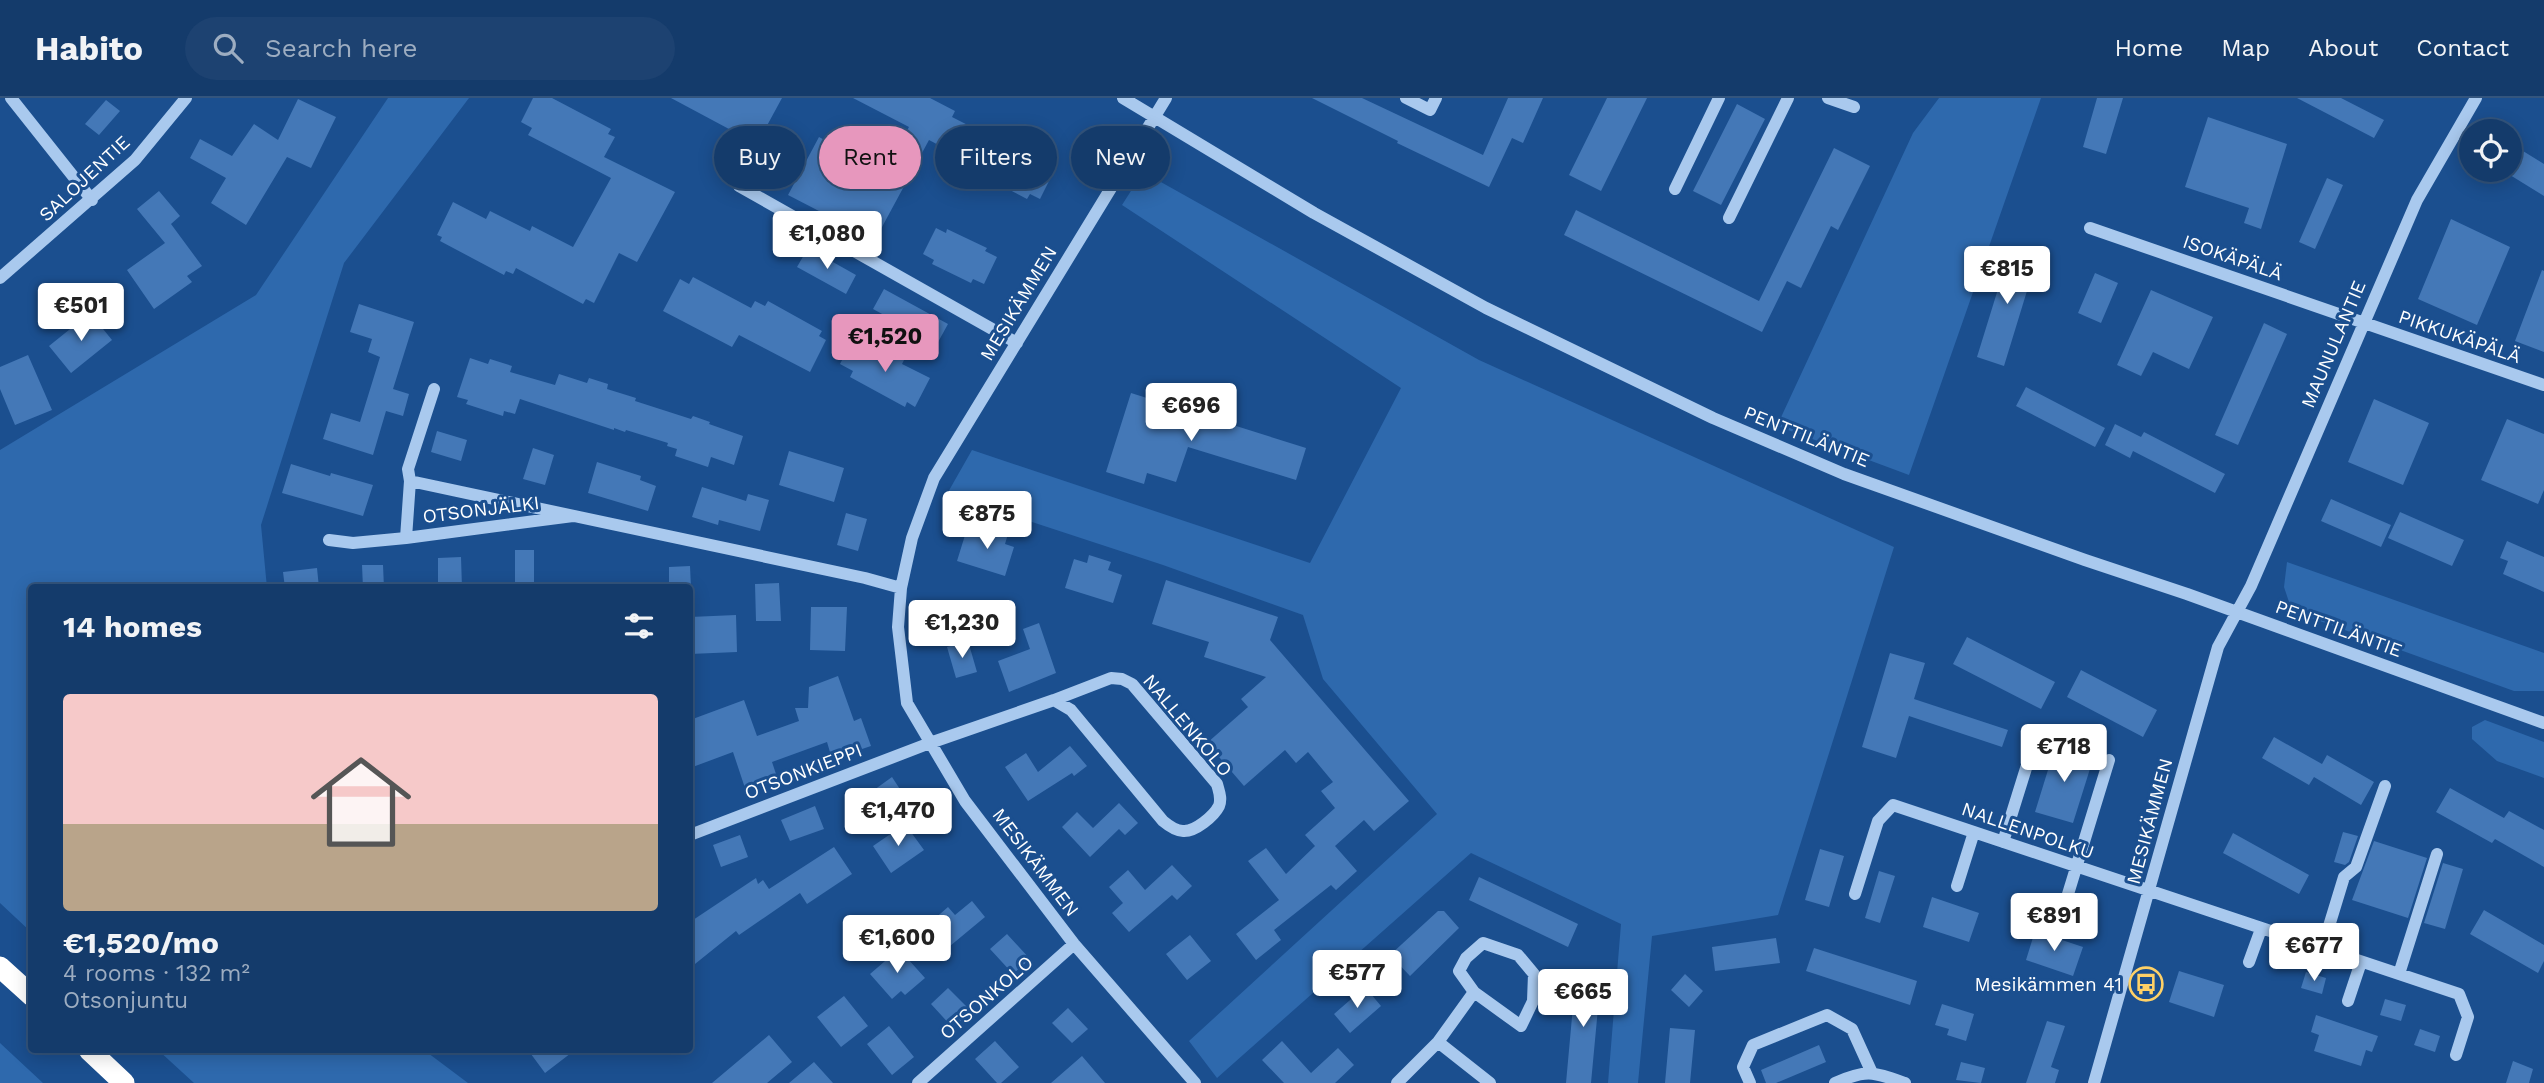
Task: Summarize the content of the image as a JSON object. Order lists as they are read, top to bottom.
{
  "streets": {
    "street": [
      "SALOJENTIE",
      "ISOKÄPÄLÄ",
      "MESIKÄMMEN",
      "PIKKUKÄPÄLÄ",
      "MAUNULANTIE",
      "PENTTILÄNTIE",
      "OTSONJÄLKI",
      "NALLENKOLO",
      "OTSONKIEPPI",
      "NALLENPOLKU",
      "OTSONKOLO"
    ]
  },
  "crossings": [
    ["ISOKÄPÄLÄ", "PIKKUKÄPÄLÄ"],
    ["ISOKÄPÄLÄ", "MAUNULANTIE"],
    ["MESIKÄMMEN", "MAUNULANTIE"],
    ["MESIKÄMMEN", "PENTTILÄNTIE"],
    ["MESIKÄMMEN", "OTSONJÄLKI"],
    ["MESIKÄMMEN", "NALLENKOLO"],
    ["MESIKÄMMEN", "OTSONKIEPPI"],
    ["MESIKÄMMEN", "NALLENPOLKU"],
    ["MESIKÄMMEN", "OTSONKOLO"],
    ["PIKKUKÄPÄLÄ", "MAUNULANTIE"],
    ["MAUNULANTIE", "PENTTILÄNTIE"],
    ["NALLENKOLO", "OTSONKIEPPI"]
  ],
  "places": {
    "bus stop": ["Mesikämmen 41"]
  },
  "page": {
    "header": "Habito",
    "search": "Search here",
    "nav": [
      "Home",
      "Map",
      "About",
      "Contact"
    ],
    "chip": [
      "Buy",
      "Rent",
      "Filters",
      "New"
    ],
    "price": [
      "€1,080",
      "€815",
      "€501",
      "€1,520",
      "€696",
      "€875",
      "€1,230",
      "€718",
      "€1,470",
      "€891",
      "€1,600",
      "€677",
      "€577",
      "€665"
    ],
    "heading": "14 homes",
    "list": [
      {
        "name": "€1,520/mo",
        "note": "4 rooms · 132 m² · Otsonjuntu"
      }
    ]
  }
}
